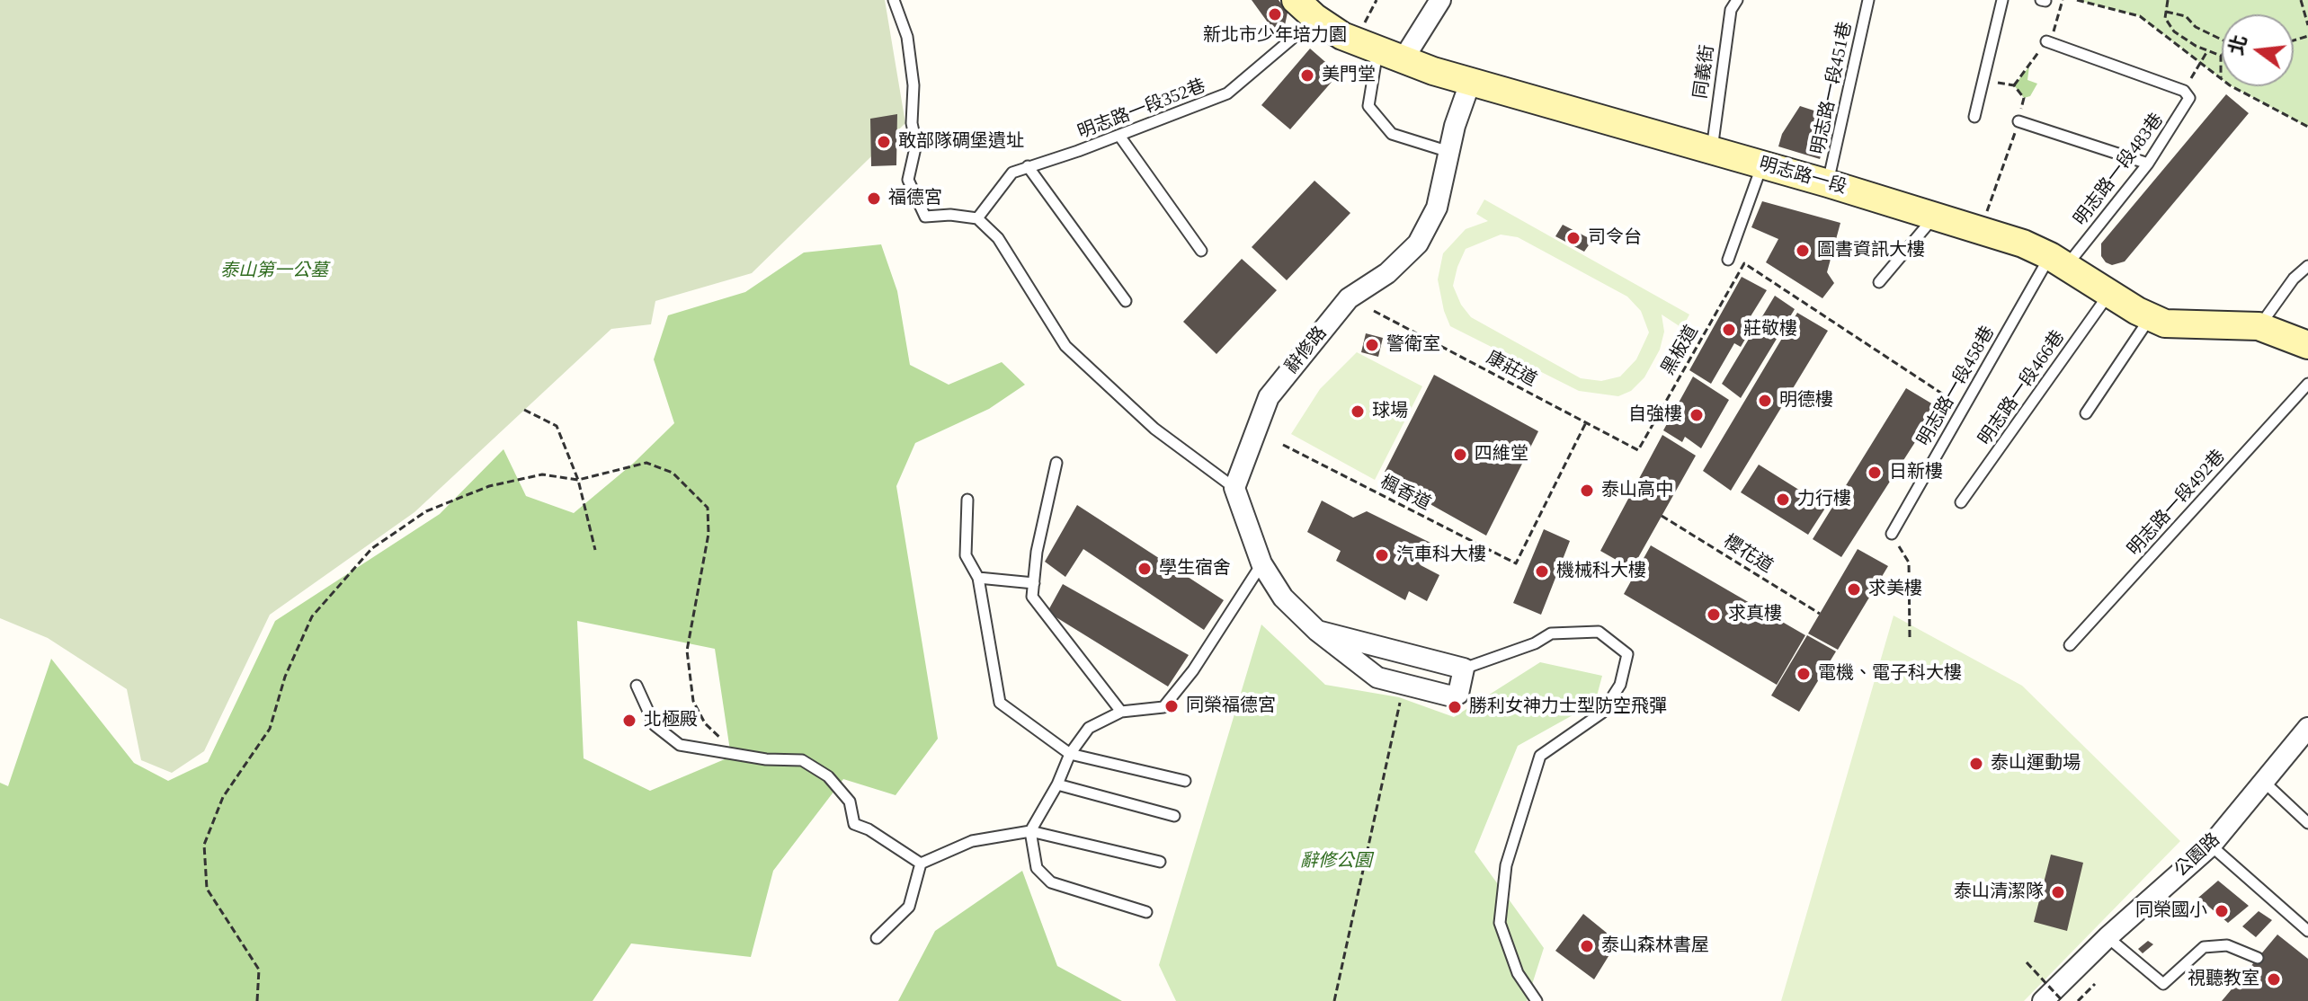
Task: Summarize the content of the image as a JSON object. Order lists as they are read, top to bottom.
{
  "streets": {
    "main road": ["明志路一段"],
    "street": ["辭修路", "公園路"],
    "lane": [
      "同義街",
      "明志路一段451巷",
      "明志路一段352巷",
      "明志路一段483巷",
      "明志路一段458巷",
      "明志路一段466巷",
      "明志路一段492巷"
    ],
    "path": [
      "黑板道",
      "康莊道",
      "楓香道",
      "櫻花道"
    ]
  },
  "crossings": [
    ["同義街", "明志路一段"],
    ["明志路一段451巷", "明志路一段"],
    ["明志路一段352巷", "明志路一段"],
    ["明志路一段483巷", "明志路一段"],
    ["明志路一段483巷", "明志路一段458巷"],
    ["明志路一段", "辭修路"],
    ["明志路一段", "明志路一段458巷"],
    ["明志路一段", "明志路一段466巷"],
    ["黑板道", "康莊道"],
    ["康莊道", "楓香道"]
  ],
  "parks": ["泰山第一公墓", "辭修公園"],
  "places": [
    "新北市少年培力園",
    "美門堂",
    "敢部隊碉堡遺址",
    "福德宮",
    "司令台",
    "圖書資訊大樓",
    "莊敬樓",
    "警衛室",
    "明德樓",
    "球場",
    "自強樓",
    "四維堂",
    "日新樓",
    "泰山高中",
    "力行樓",
    "汽車科大樓",
    "學生宿舍",
    "機械科大樓",
    "求美樓",
    "求真樓",
    "電機、電子科大樓",
    "同榮福德宮",
    "勝利女神力士型防空飛彈",
    "北極殿",
    "泰山運動場",
    "泰山清潔隊",
    "同榮國小",
    "泰山森林書屋",
    "視聽教室"
  ],
  "north": "left"
}
